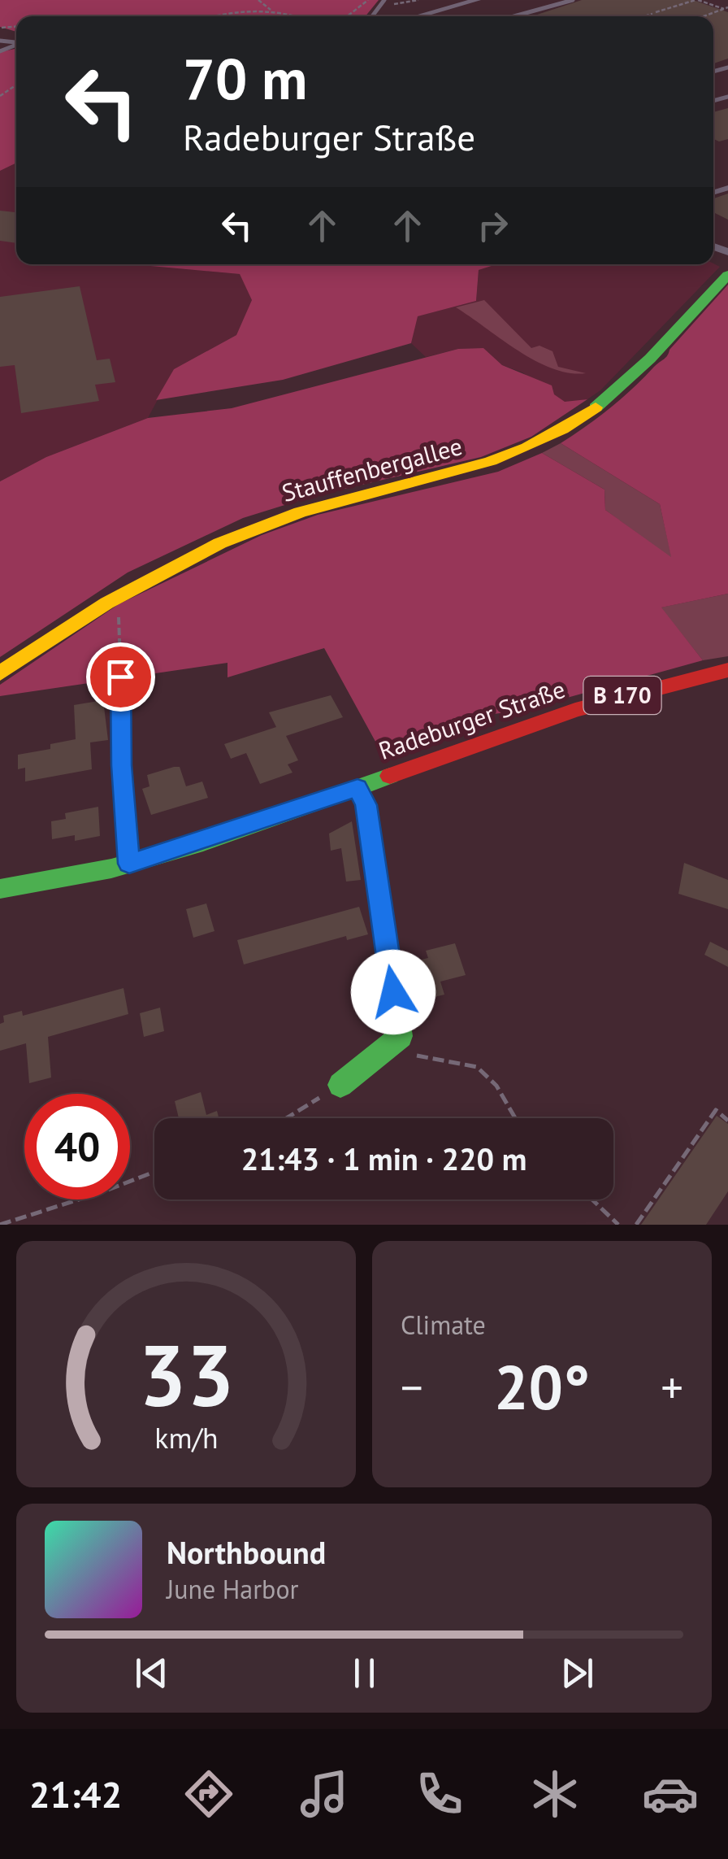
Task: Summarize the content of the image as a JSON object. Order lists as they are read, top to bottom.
{
  "streets": {
    "main road": ["Stauffenbergallee", "B 170", "Radeburger Straße"]
  },
  "page": {
    "turn": ["70 m", "Radeburger Straße"],
    "limit": "40",
    "trip": "21:43 · 1 min · 220 m",
    "tile": "Climate",
    "heat": ["−", "20°", "+"],
    "song": ["Northbound", "June Harbor"],
    "tabs": "21:42",
    "gauge": ["33", "km/h"]
  }
}
